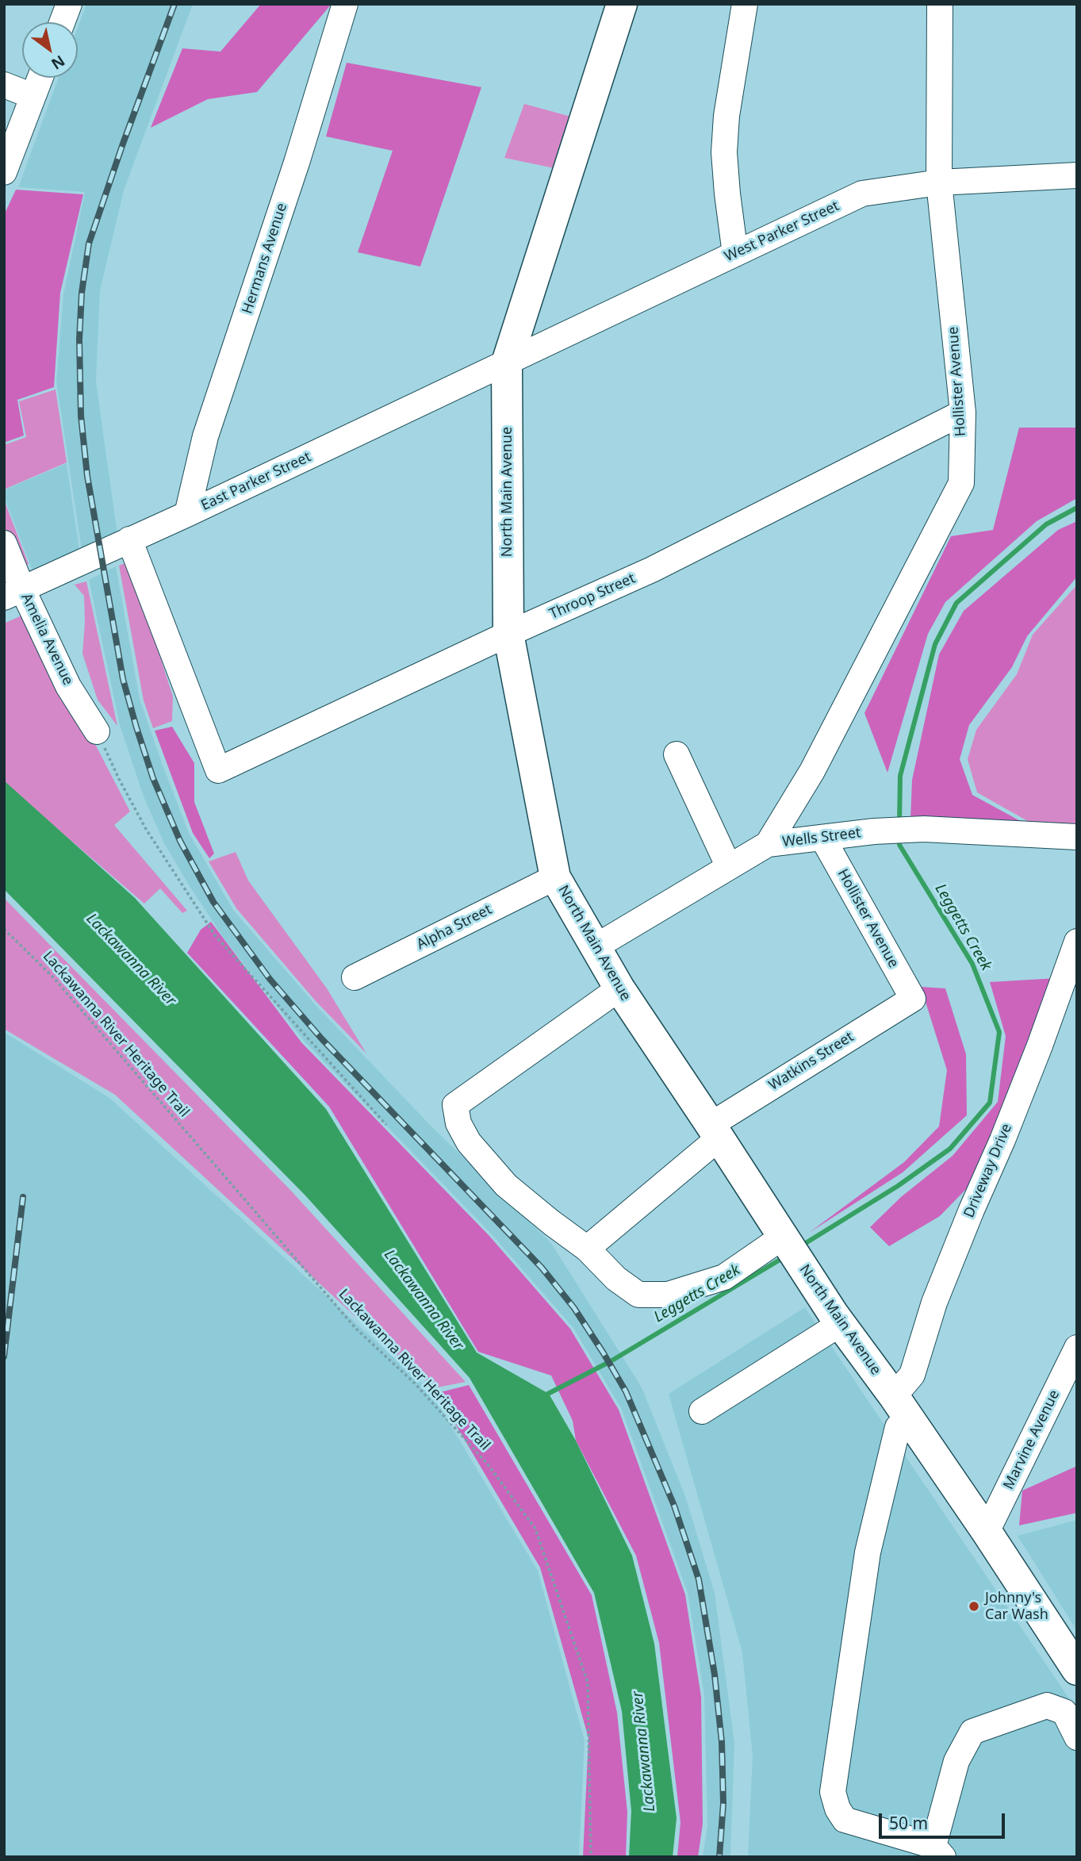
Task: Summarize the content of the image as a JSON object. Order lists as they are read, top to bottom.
{
  "streets": {
    "main road": ["North Main Avenue"],
    "street": [
      "West Parker Street",
      "Hermans Avenue",
      "Hollister Avenue",
      "East Parker Street",
      "Throop Street",
      "Amelia Avenue",
      "Wells Street",
      "Alpha Street",
      "Watkins Street",
      "Driveway Drive",
      "Marvine Avenue"
    ],
    "path": ["Lackawanna River Heritage Trail"]
  },
  "crossings": [
    ["West Parker Street", "Hollister Avenue"],
    ["West Parker Street", "East Parker Street"],
    ["West Parker Street", "North Main Avenue"],
    ["Hermans Avenue", "East Parker Street"],
    ["Hollister Avenue", "Throop Street"],
    ["Hollister Avenue", "Wells Street"],
    ["Hollister Avenue", "Watkins Street"],
    ["East Parker Street", "North Main Avenue"],
    ["East Parker Street", "Throop Street"],
    ["East Parker Street", "Amelia Avenue"],
    ["North Main Avenue", "Throop Street"],
    ["North Main Avenue", "Wells Street"],
    ["North Main Avenue", "Alpha Street"],
    ["North Main Avenue", "Watkins Street"],
    ["North Main Avenue", "Driveway Drive"],
    ["North Main Avenue", "Marvine Avenue"]
  ],
  "water": ["Leggetts Creek", "Lackawanna River"],
  "places": ["Johnny's Car Wash"],
  "scale_bar": "50 m",
  "north": "bottom right"
}
